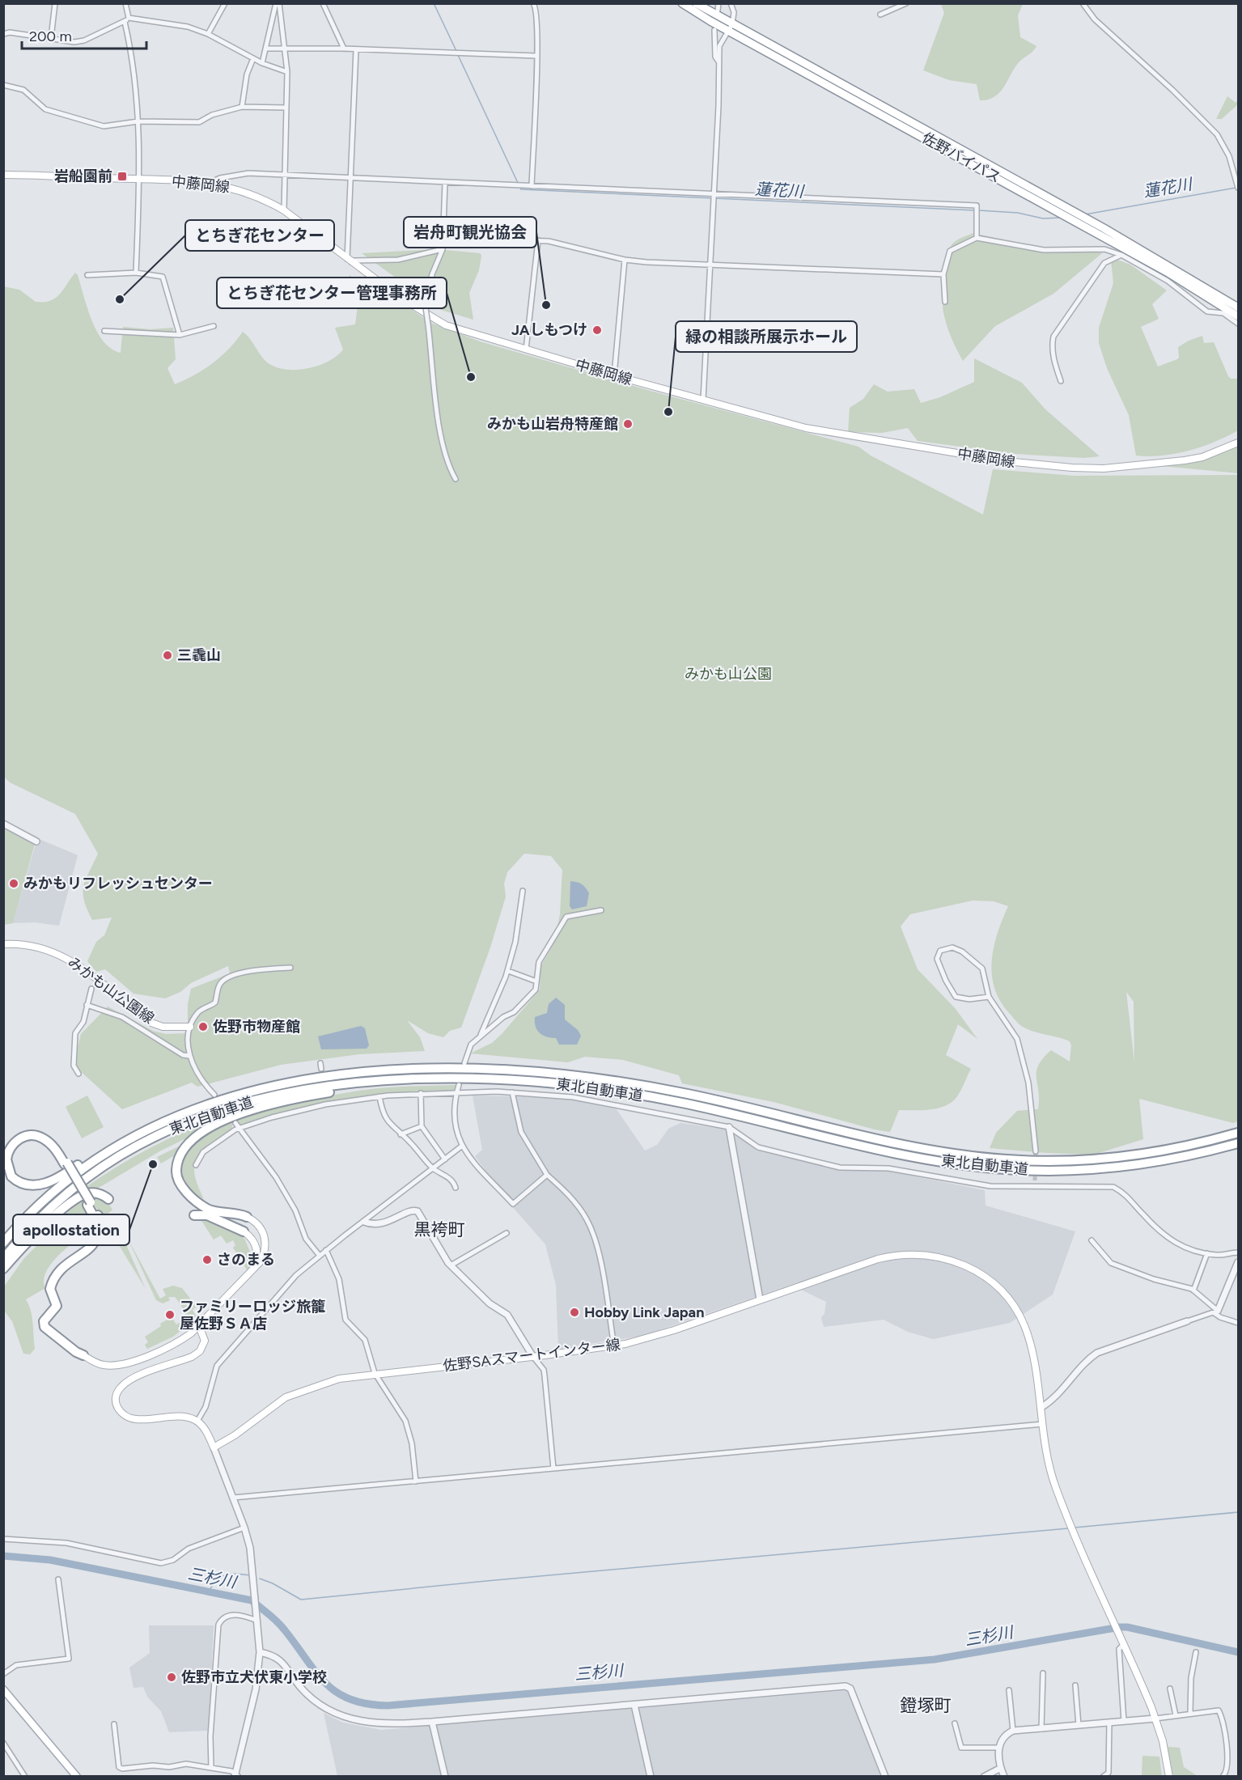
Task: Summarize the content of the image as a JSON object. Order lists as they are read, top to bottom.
{
  "streets": {
    "highway": ["佐野バイパス", "東北自動車道"],
    "main road": ["中藤岡線", "みかも山公園線", "佐野SAスマートインター線"]
  },
  "districts": ["黒袴町", "鐙塚町"],
  "water": ["蓮花川", "三杉川"],
  "parks": ["みかも山公園"],
  "places": {
    "transit": ["岩船園前"],
    "other": [
      "とちぎ花センター",
      "岩舟町観光協会",
      "JAしもつけ",
      "とちぎ花センター管理事務所",
      "緑の相談所展示ホール",
      "みかも山岩舟特産館",
      "三毳山",
      "みかもリフレッシュセンター",
      "佐野市物産館",
      "apollostation",
      "さのまる",
      "Hobby Link Japan",
      "ファミリーロッジ旅籠 屋佐野ＳＡ店",
      "佐野市立犬伏東小学校"
    ]
  },
  "scale_bar": "200 m"
}
